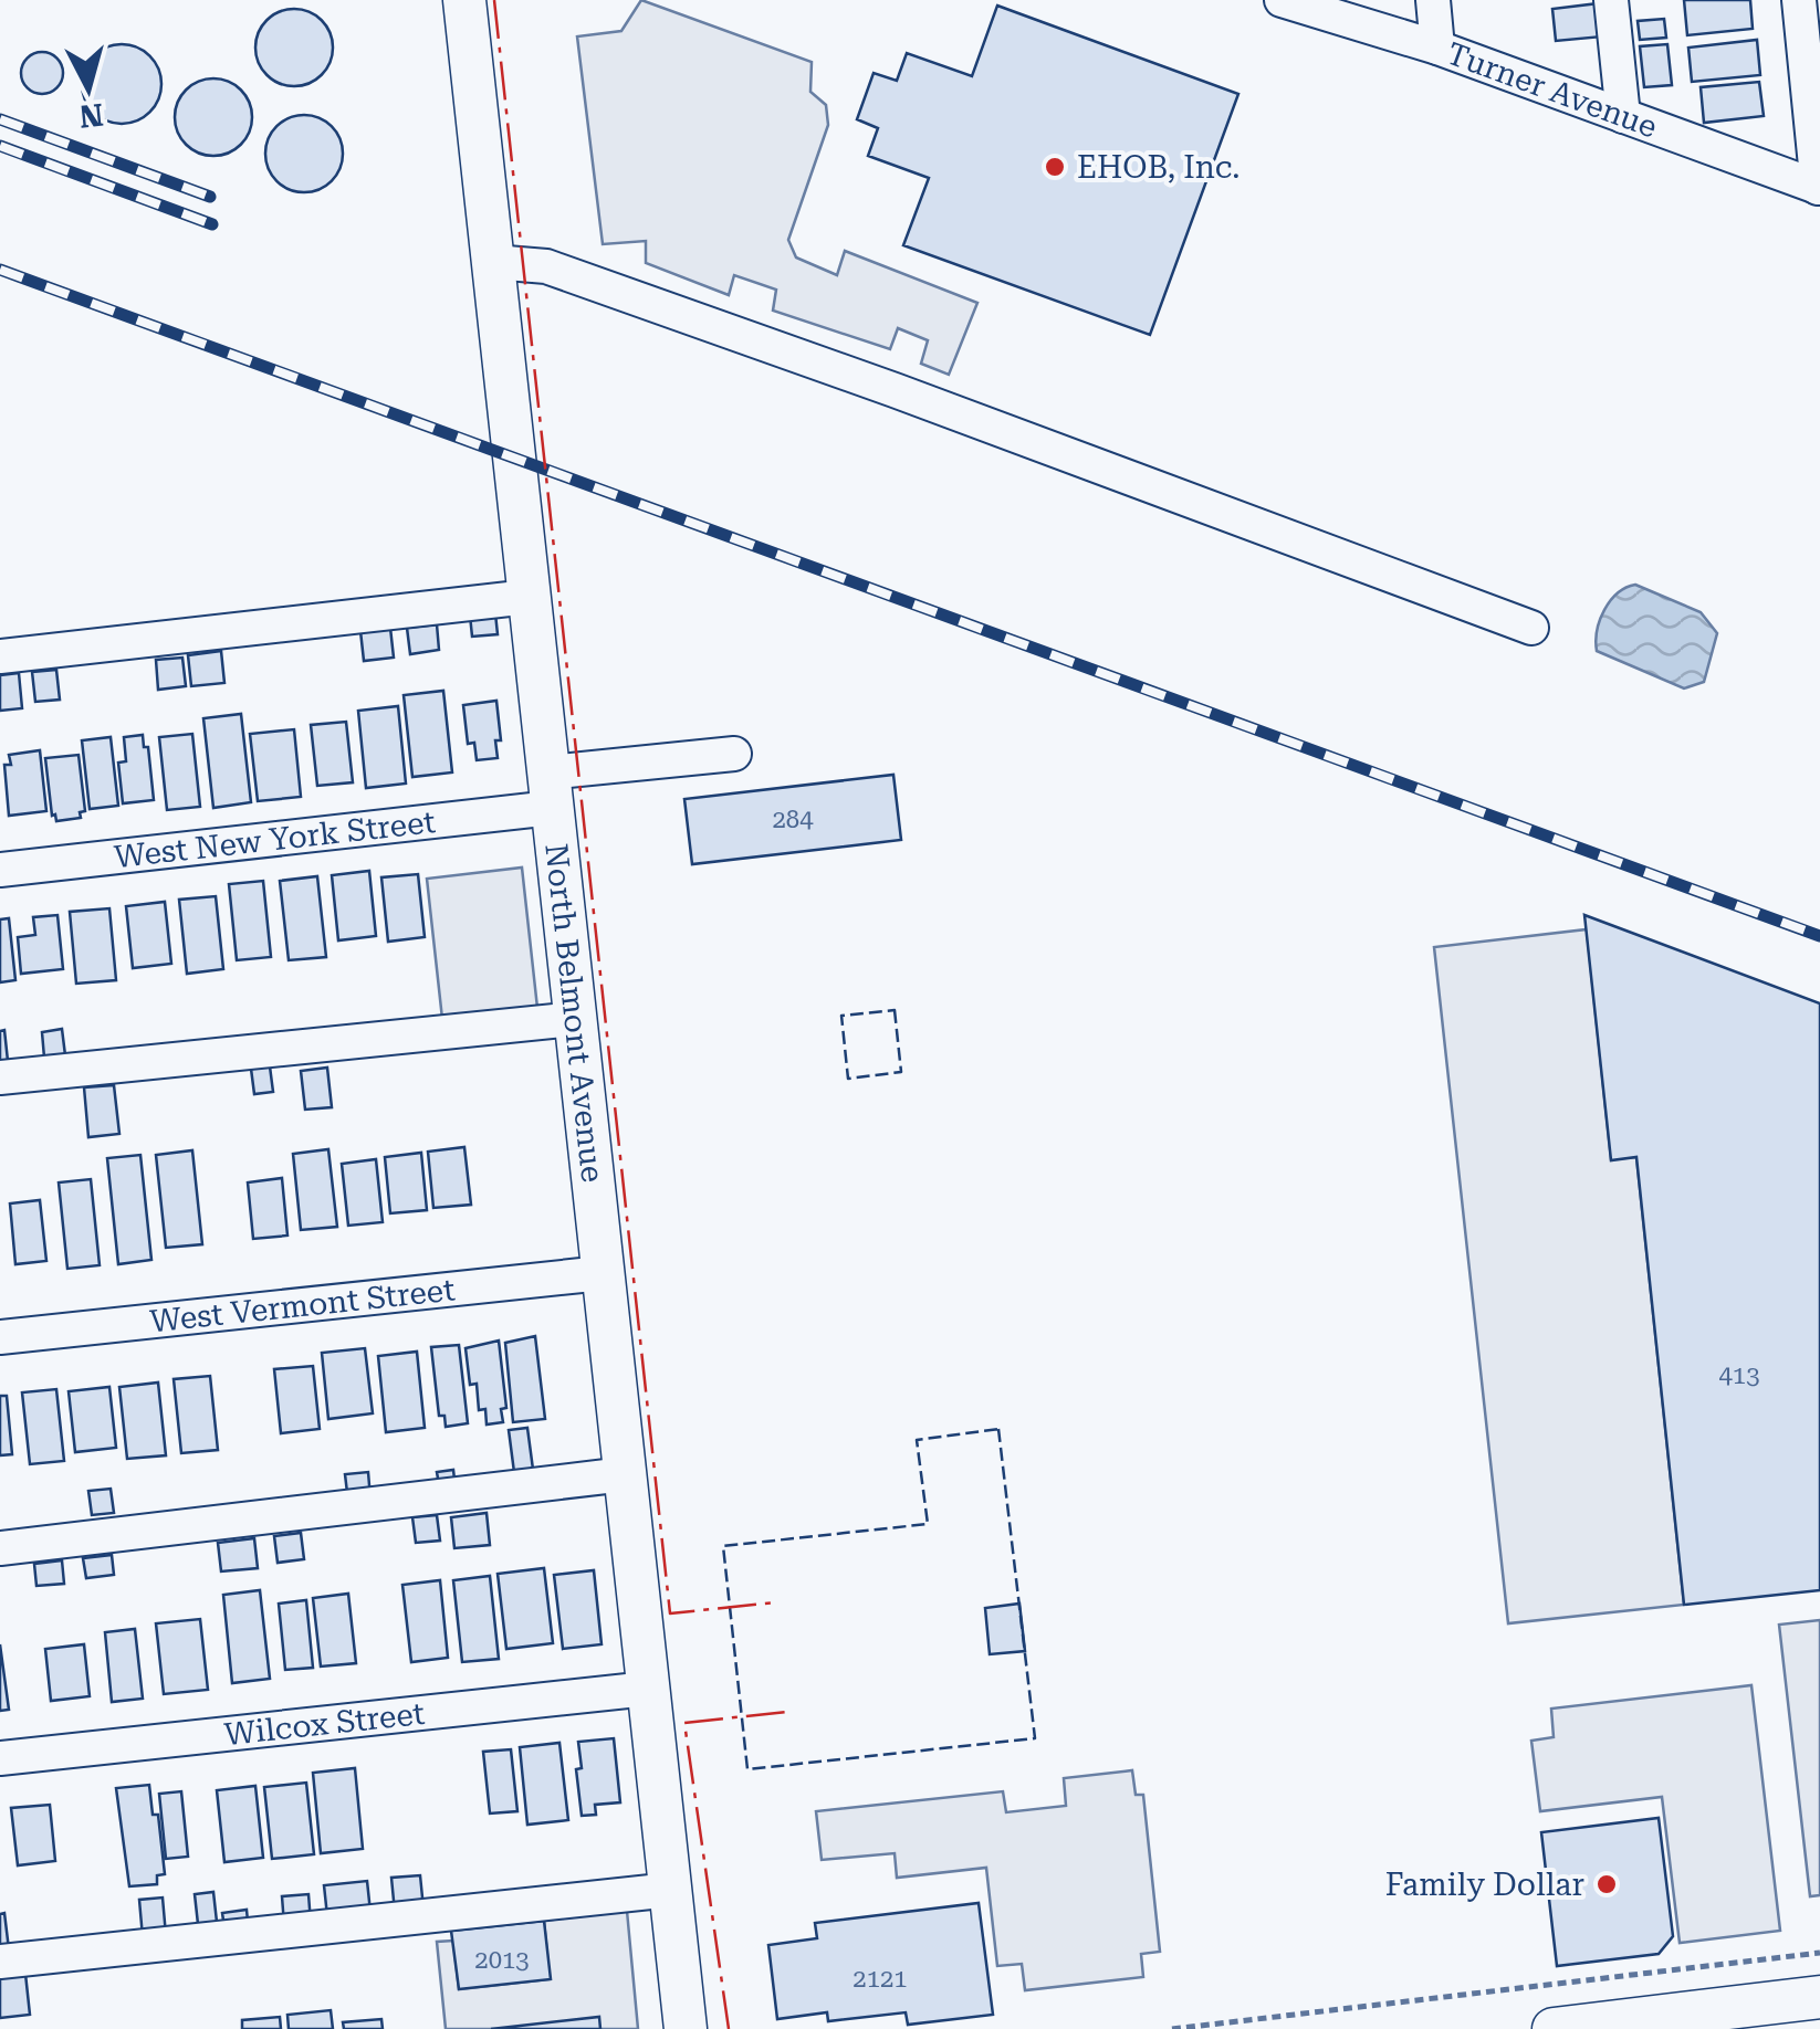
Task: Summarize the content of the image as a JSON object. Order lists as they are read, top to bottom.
{
  "streets": {
    "main road": ["North Belmont Avenue"],
    "street": [
      "Turner Avenue",
      "West New York Street",
      "West Vermont Street",
      "Wilcox Street"
    ]
  },
  "crossings": [
    ["West New York Street", "North Belmont Avenue"],
    ["North Belmont Avenue", "West Vermont Street"],
    ["North Belmont Avenue", "Wilcox Street"]
  ],
  "places": ["EHOB, Inc.", "Family Dollar"],
  "house_numbers": [
    "284",
    "413",
    "2013",
    "2121"
  ],
  "north": "bottom"
}
